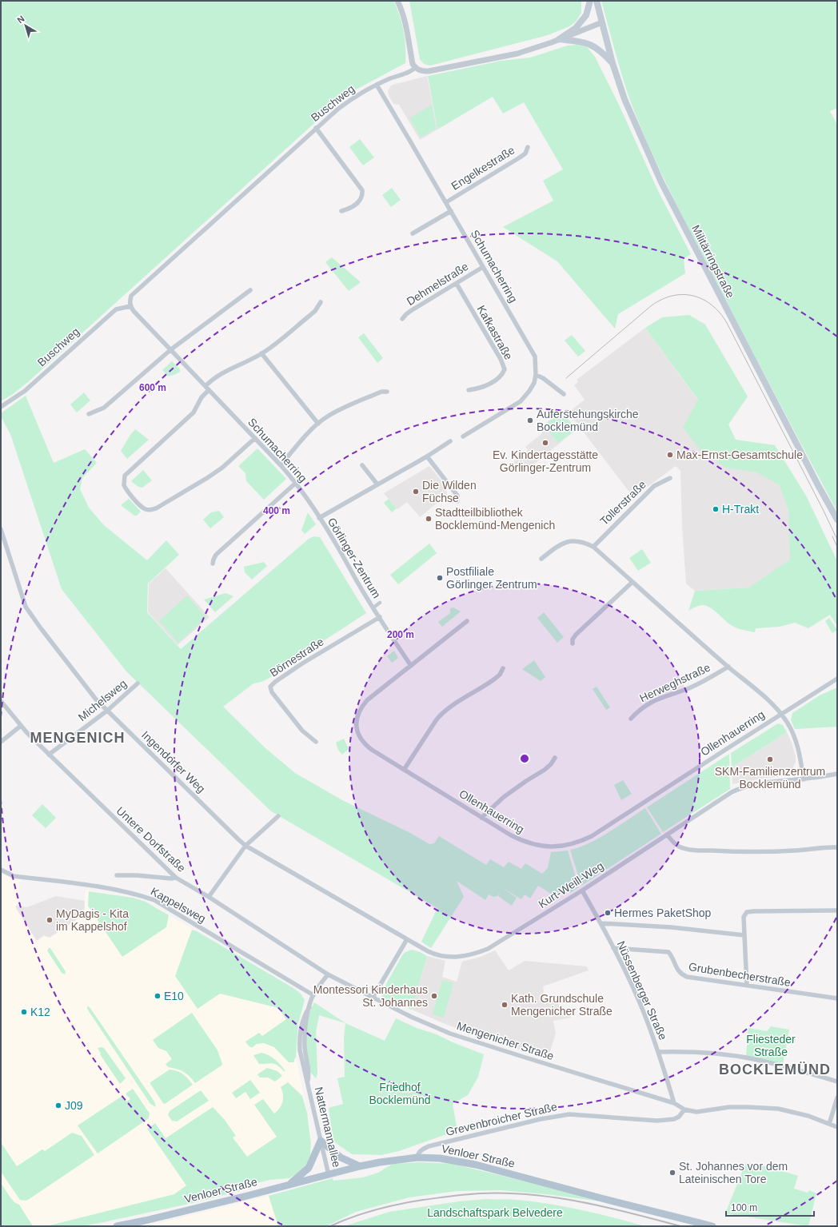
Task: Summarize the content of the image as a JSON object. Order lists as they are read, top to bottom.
{
  "streets": {
    "main road": ["Militärringstraße", "Venloer Straße"],
    "street": [
      "Buschweg",
      "Engelkestraße",
      "Schumacherring",
      "Dehmelstraße",
      "Kafkastraße",
      "Tollerstraße",
      "Görlinger-Zentrum",
      "Börnestraße",
      "Herweghstraße",
      "Michelsweg",
      "Ollenhauerring",
      "Ingendorfer Weg",
      "Untere Dorfstraße",
      "Kurt-Weill-Weg",
      "Kappelsweg",
      "Grubenbecherstraße",
      "Nüssenberger Straße",
      "Mengenicher Straße",
      "Grevenbroicher Straße",
      "Nattermannallee"
    ]
  },
  "crossings": [
    ["Buschweg", "Schumacherring"],
    ["Engelkestraße", "Schumacherring"],
    ["Schumacherring", "Dehmelstraße"],
    ["Schumacherring", "Görlinger-Zentrum"],
    ["Dehmelstraße", "Kafkastraße"],
    ["Tollerstraße", "Ollenhauerring"],
    ["Görlinger-Zentrum", "Börnestraße"],
    ["Görlinger-Zentrum", "Ollenhauerring"],
    ["Herweghstraße", "Ollenhauerring"],
    ["Michelsweg", "Ingendorfer Weg"],
    ["Michelsweg", "Untere Dorfstraße"],
    ["Ingendorfer Weg", "Kurt-Weill-Weg"],
    ["Untere Dorfstraße", "Mengenicher Straße"],
    ["Untere Dorfstraße", "Nattermannallee"],
    ["Kurt-Weill-Weg", "Nüssenberger Straße"],
    ["Kappelsweg", "Nattermannallee"],
    ["Grubenbecherstraße", "Nüssenberger Straße"],
    ["Nüssenberger Straße", "Mengenicher Straße"],
    ["Mengenicher Straße", "Grevenbroicher Straße"],
    ["Mengenicher Straße", "Nattermannallee"],
    ["Grevenbroicher Straße", "Venloer Straße"],
    ["Nattermannallee", "Venloer Straße"]
  ],
  "districts": ["MENGENICH", "BOCKLEMÜND"],
  "parks": ["Fliesteder Straße", "Friedhof Bocklemünd", "Landschaftspark Belvedere"],
  "places": [
    "Auferstehungskirche Bocklemünd",
    "Ev. Kindertagesstätte Görlinger-Zentrum",
    "Max-Ernst-Gesamtschule",
    "Die Wilden Füchse",
    "H-Trakt",
    "Stadtteilbibliothek Bocklemünd-Mengenich",
    "Postfiliale Görlinger Zentrum",
    "SKM-Familienzentrum Bocklemünd",
    "Hermes PaketShop",
    "MyDagis - Kita im Kappelshof",
    "E10",
    "Montessori Kinderhaus St. Johannes",
    "Kath. Grundschule Mengenicher Straße",
    "K12",
    "J09",
    "St. Johannes vor dem Lateinischen Tore"
  ],
  "scale_bar": "100 m",
  "north": "top left",
  "rings": ["600 m", "400 m", "200 m"]
}
